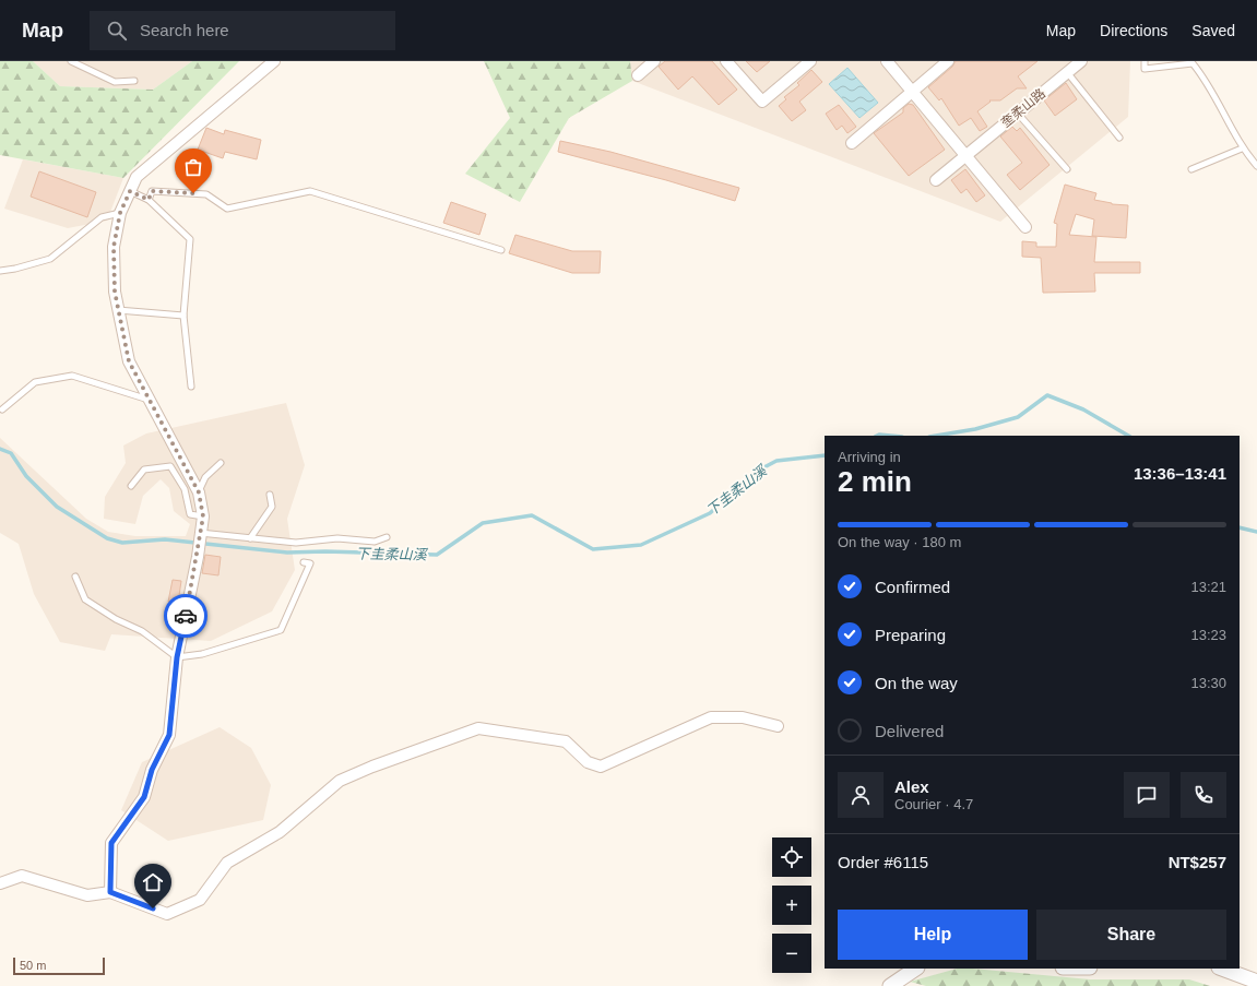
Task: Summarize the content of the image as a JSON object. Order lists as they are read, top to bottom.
{
  "streets": {
    "street": ["奎柔山路"]
  },
  "water": ["下圭柔山溪"],
  "scale_bar": "50 m",
  "page": {
    "header": "Map",
    "search": "Search here",
    "nav": ["Map", "Directions", "Saved"],
    "heading": ["2 min", "Arriving in", "13:36–13:41"],
    "panel": [
      "Alex",
      "Courier · 4.7",
      "Order #6115",
      "NT$257"
    ],
    "bar": "On the way · 180 m",
    "list": [
      ["Confirmed", "13:21"],
      ["Preparing", "13:23"],
      ["On the way", "13:30"],
      "Delivered"
    ],
    "map_buttons": ["+", "−"],
    "buttons": ["Help", "Share"],
    "scale": "50 m"
  }
}
